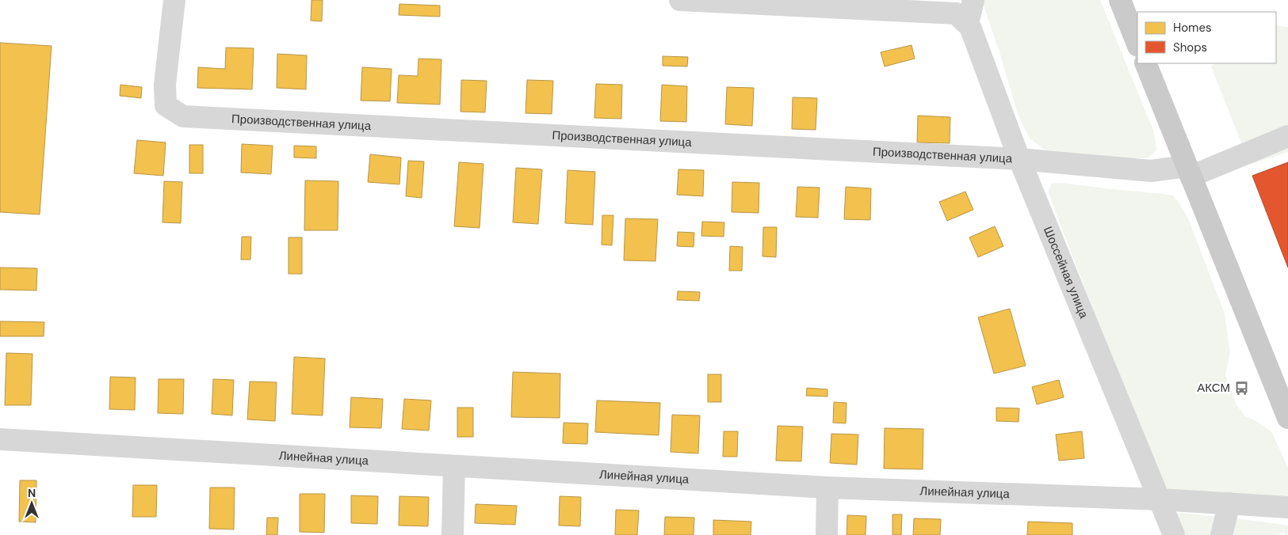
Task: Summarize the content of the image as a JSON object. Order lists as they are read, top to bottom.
{
  "streets": {
    "street": ["Производственная улица", "Шоссейная улица", "Линейная улица"]
  },
  "crossings": [
    ["Производственная улица", "Шоссейная улица"],
    ["Шоссейная улица", "Линейная улица"]
  ],
  "places": {
    "bus stop": ["АКСМ"]
  },
  "legend": ["Homes", "Shops"],
  "north": "top"
}
